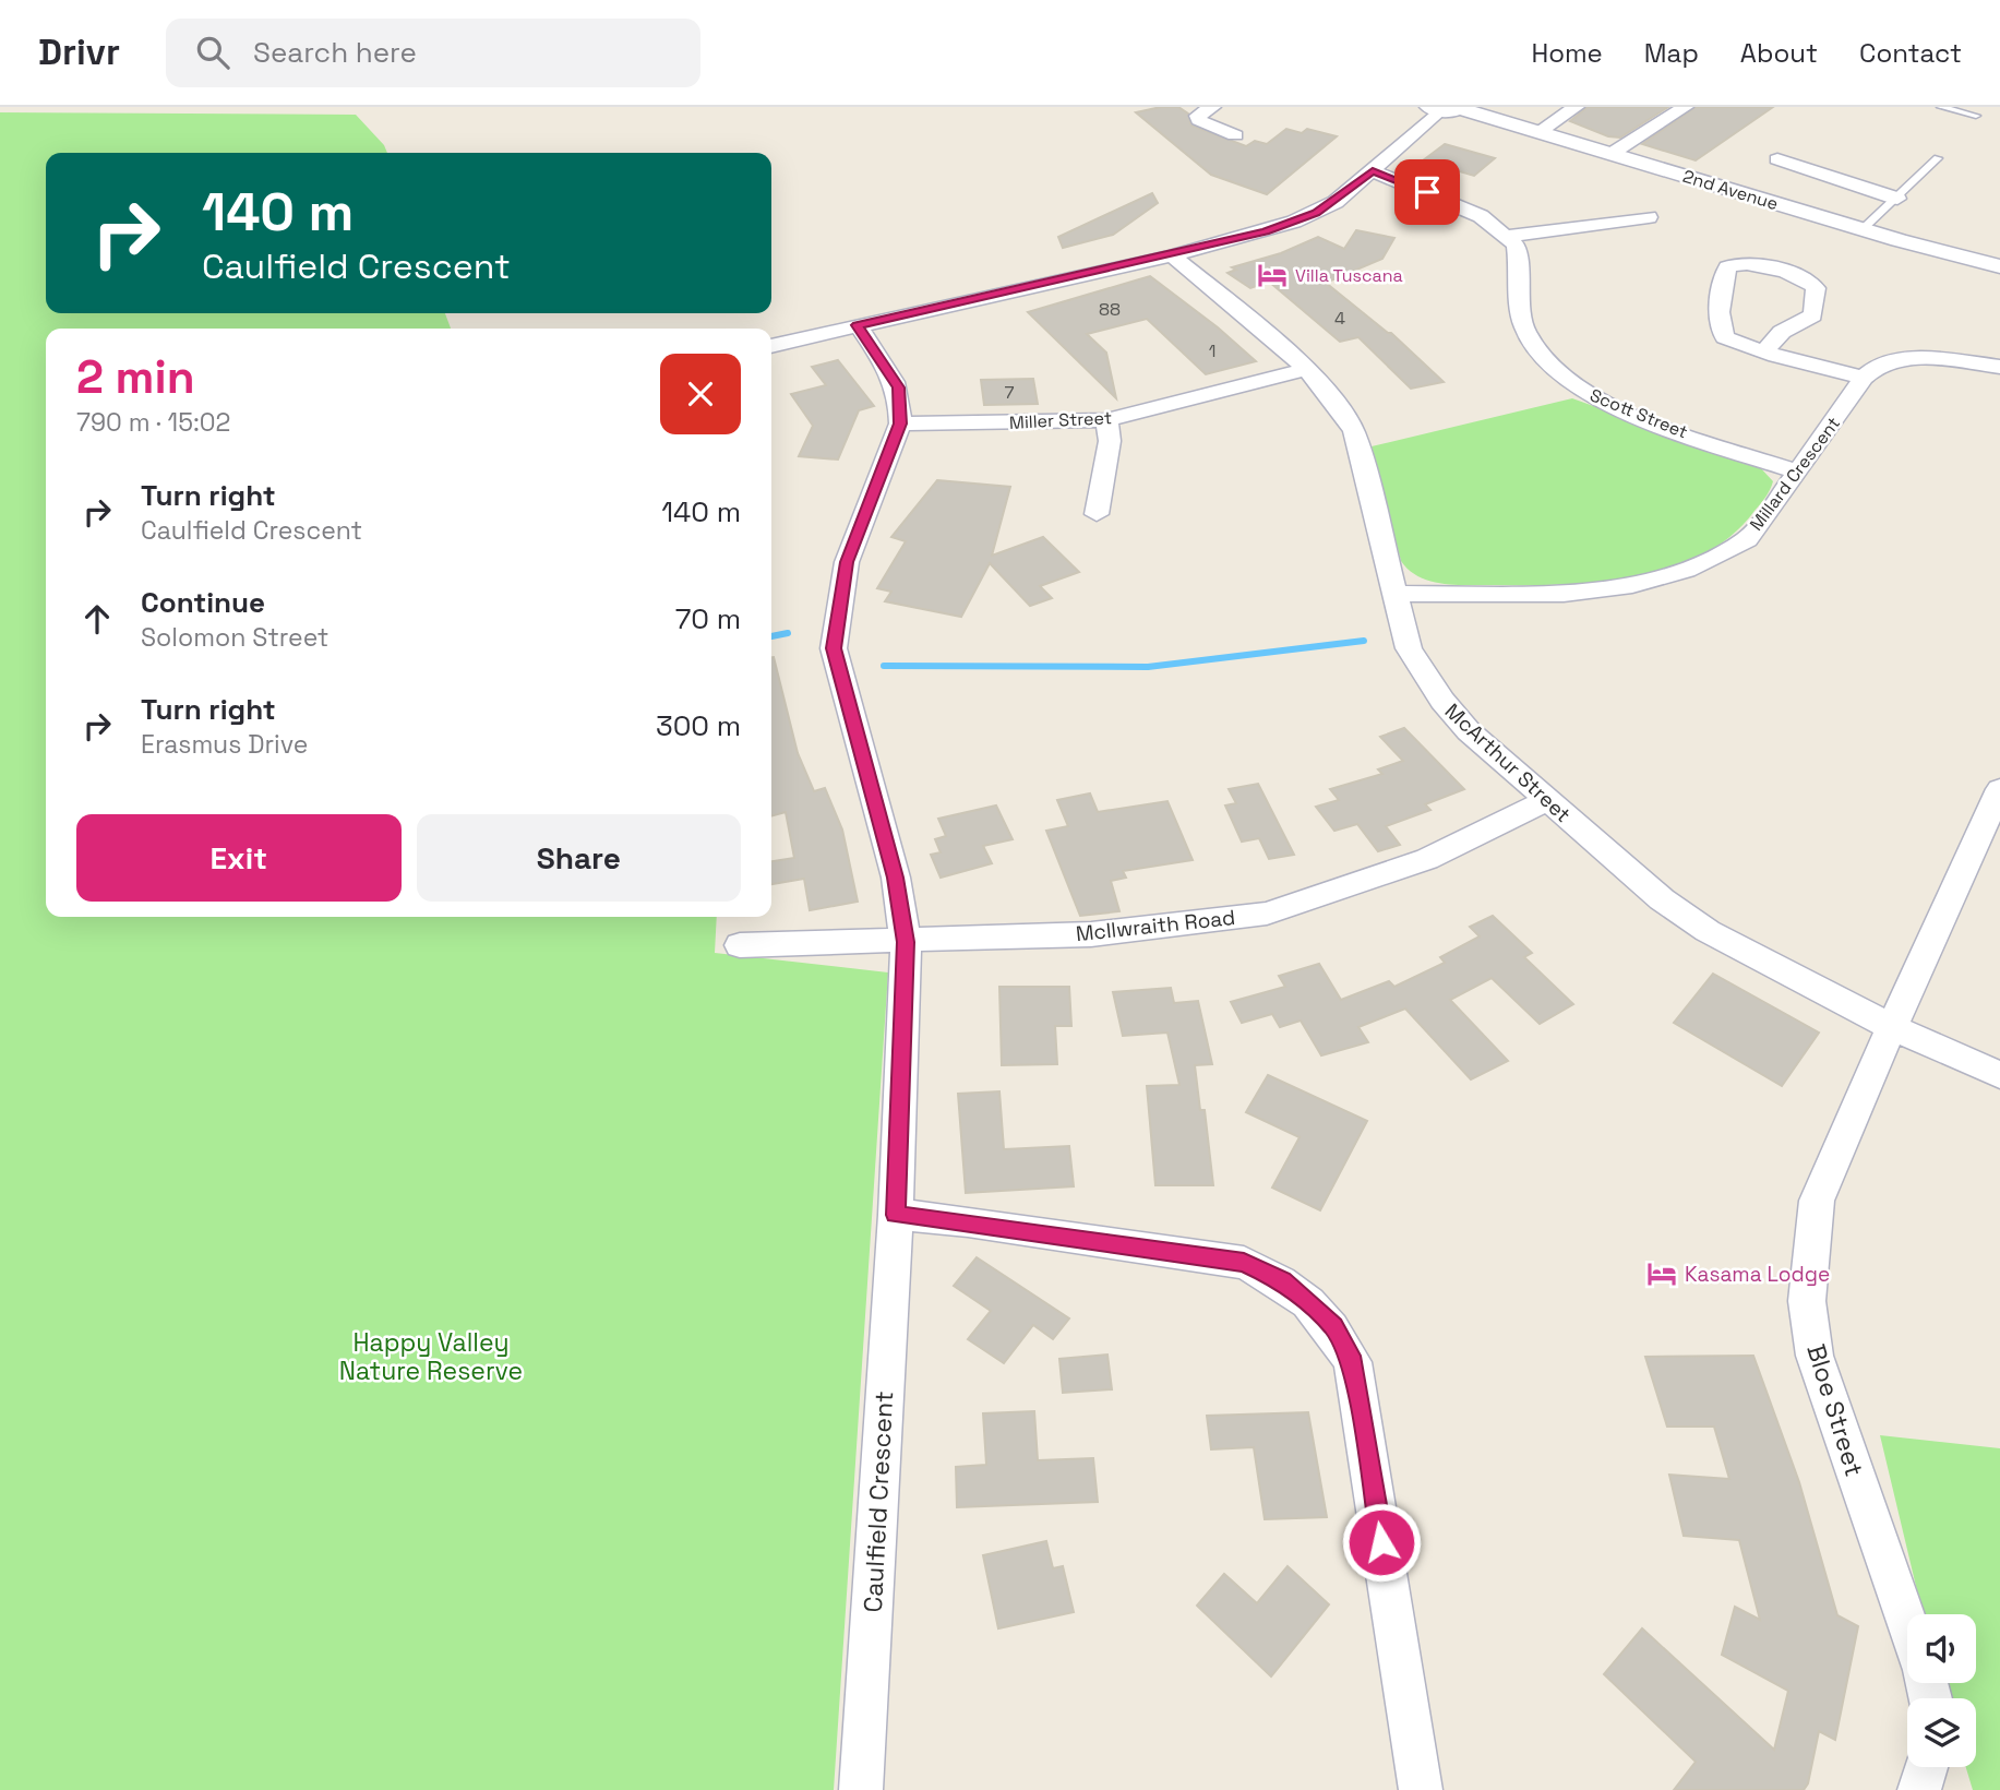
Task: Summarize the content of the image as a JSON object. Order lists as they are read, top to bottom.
{
  "streets": {
    "street": [
      "2nd Avenue",
      "Scott Street",
      "Miller Street",
      "Millard Crescent",
      "McArthur Street",
      "McIlwraith Road",
      "Bloe Street",
      "Caulfield Crescent"
    ]
  },
  "crossings": [
    ["Scott Street", "Millard Crescent"],
    ["Miller Street", "McArthur Street"],
    ["Miller Street", "Caulfield Crescent"],
    ["Millard Crescent", "McArthur Street"],
    ["McArthur Street", "McIlwraith Road"],
    ["McArthur Street", "Bloe Street"],
    ["McIlwraith Road", "Caulfield Crescent"]
  ],
  "parks": ["Happy Valley Nature Reserve"],
  "places": {
    "hotel": ["Villa Tuscana", "Kasama Lodge"]
  },
  "house_numbers": [
    "88",
    "4",
    "1",
    "7"
  ],
  "page": {
    "header": "Drivr",
    "search": "Search here",
    "nav": [
      "Home",
      "Map",
      "About",
      "Contact"
    ],
    "turn": ["140 m", "Caulfield Crescent"],
    "heading": ["2 min", "790 m · 15:02"],
    "list": [
      {
        "name": "Turn right",
        "note": "Caulfield Crescent",
        "value": "140 m"
      },
      {
        "name": "Continue",
        "note": "Solomon Street",
        "value": "70 m"
      },
      {
        "name": "Turn right",
        "note": "Erasmus Drive",
        "value": "300 m"
      }
    ],
    "buttons": ["Exit", "Share"]
  }
}
